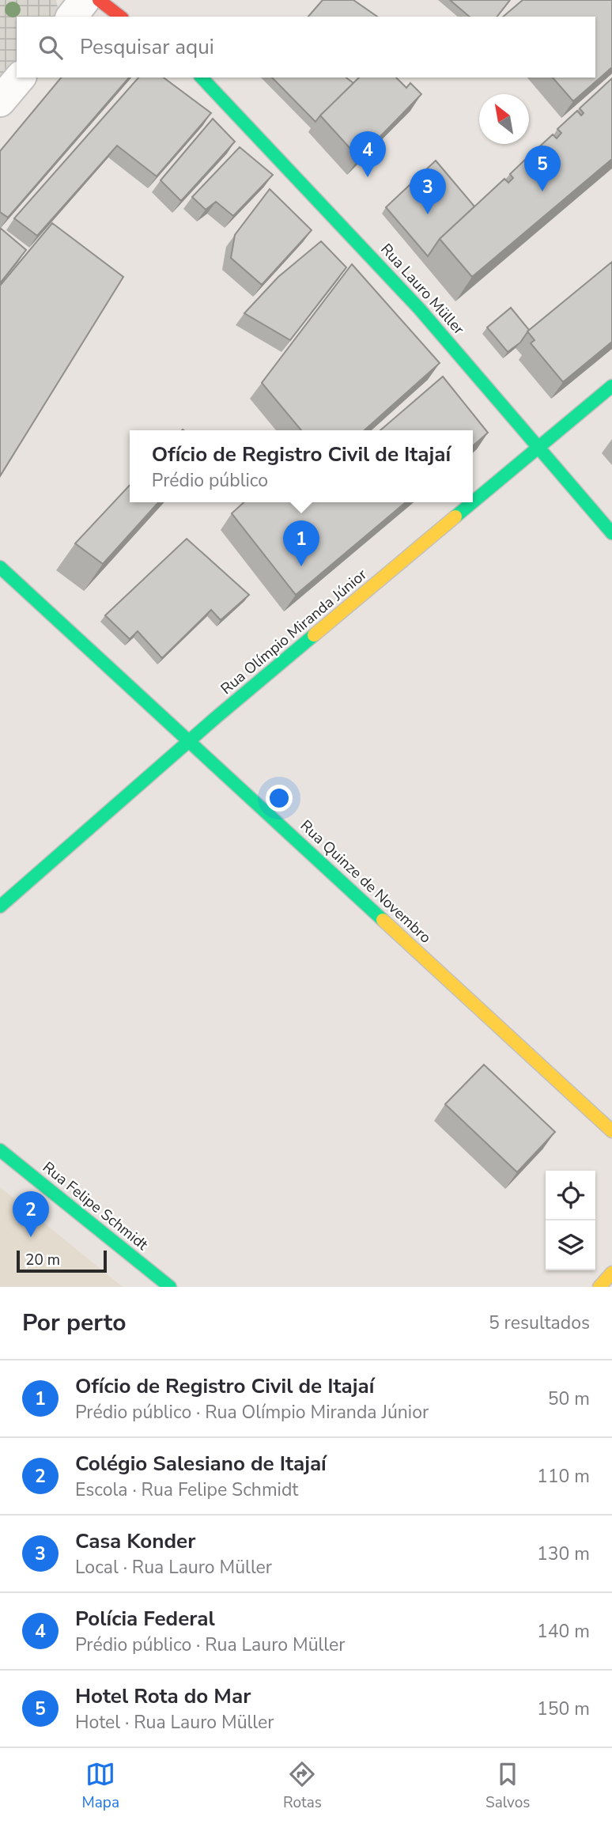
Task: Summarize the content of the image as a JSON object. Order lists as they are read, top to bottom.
{
  "streets": {
    "main road": [
      "Rua Lauro Müller",
      "Rua Olímpio Miranda Júnior",
      "Rua Quinze de Novembro",
      "Rua Felipe Schmidt"
    ]
  },
  "crossings": [
    ["Rua Lauro Müller", "Rua Olímpio Miranda Júnior"],
    ["Rua Olímpio Miranda Júnior", "Rua Quinze de Novembro"]
  ],
  "scale_bar": "20 m",
  "north": "top left",
  "page": {
    "search": "Pesquisar aqui",
    "pins": [
      "4",
      "5",
      "3",
      "1",
      "2"
    ],
    "popup": ["Ofício de Registro Civil de Itajaí", "Prédio público"],
    "scale": "20 m",
    "heading": ["Por perto", "5 resultados"],
    "list": [
      {
        "mark": "1",
        "name": "Ofício de Registro Civil de Itajaí",
        "note": "Prédio público · Rua Olímpio Miranda Júnior",
        "value": "50 m"
      },
      {
        "mark": "2",
        "name": "Colégio Salesiano de Itajaí",
        "note": "Escola · Rua Felipe Schmidt",
        "value": "110 m"
      },
      {
        "mark": "3",
        "name": "Casa Konder",
        "note": "Local · Rua Lauro Müller",
        "value": "130 m"
      },
      {
        "mark": "4",
        "name": "Polícia Federal",
        "note": "Prédio público · Rua Lauro Müller",
        "value": "140 m"
      },
      {
        "mark": "5",
        "name": "Hotel Rota do Mar",
        "note": "Hotel · Rua Lauro Müller",
        "value": "150 m"
      }
    ],
    "nav": ["Mapa", "Rotas", "Salvos"]
  }
}
